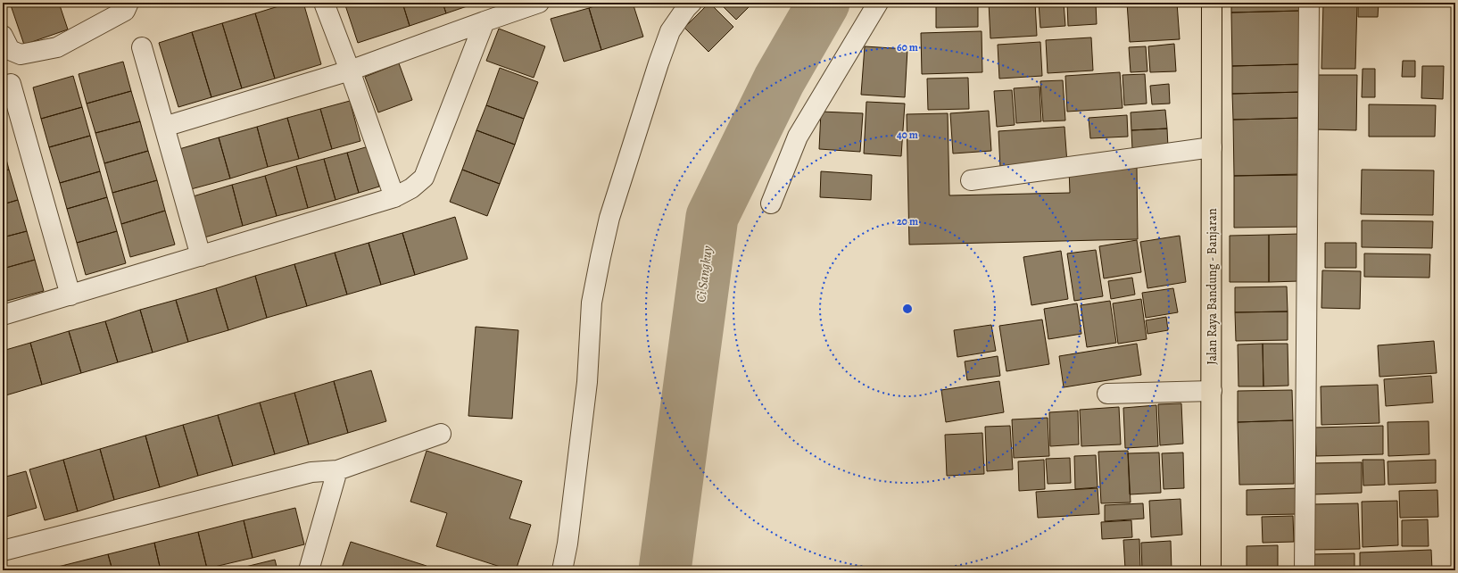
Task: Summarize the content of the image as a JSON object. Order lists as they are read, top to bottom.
{
  "streets": {
    "main road": ["Jalan Raya Bandung - Banjaran"]
  },
  "water": ["Ci Sangkuy"],
  "rings": ["60 m", "40 m", "20 m"]
}
